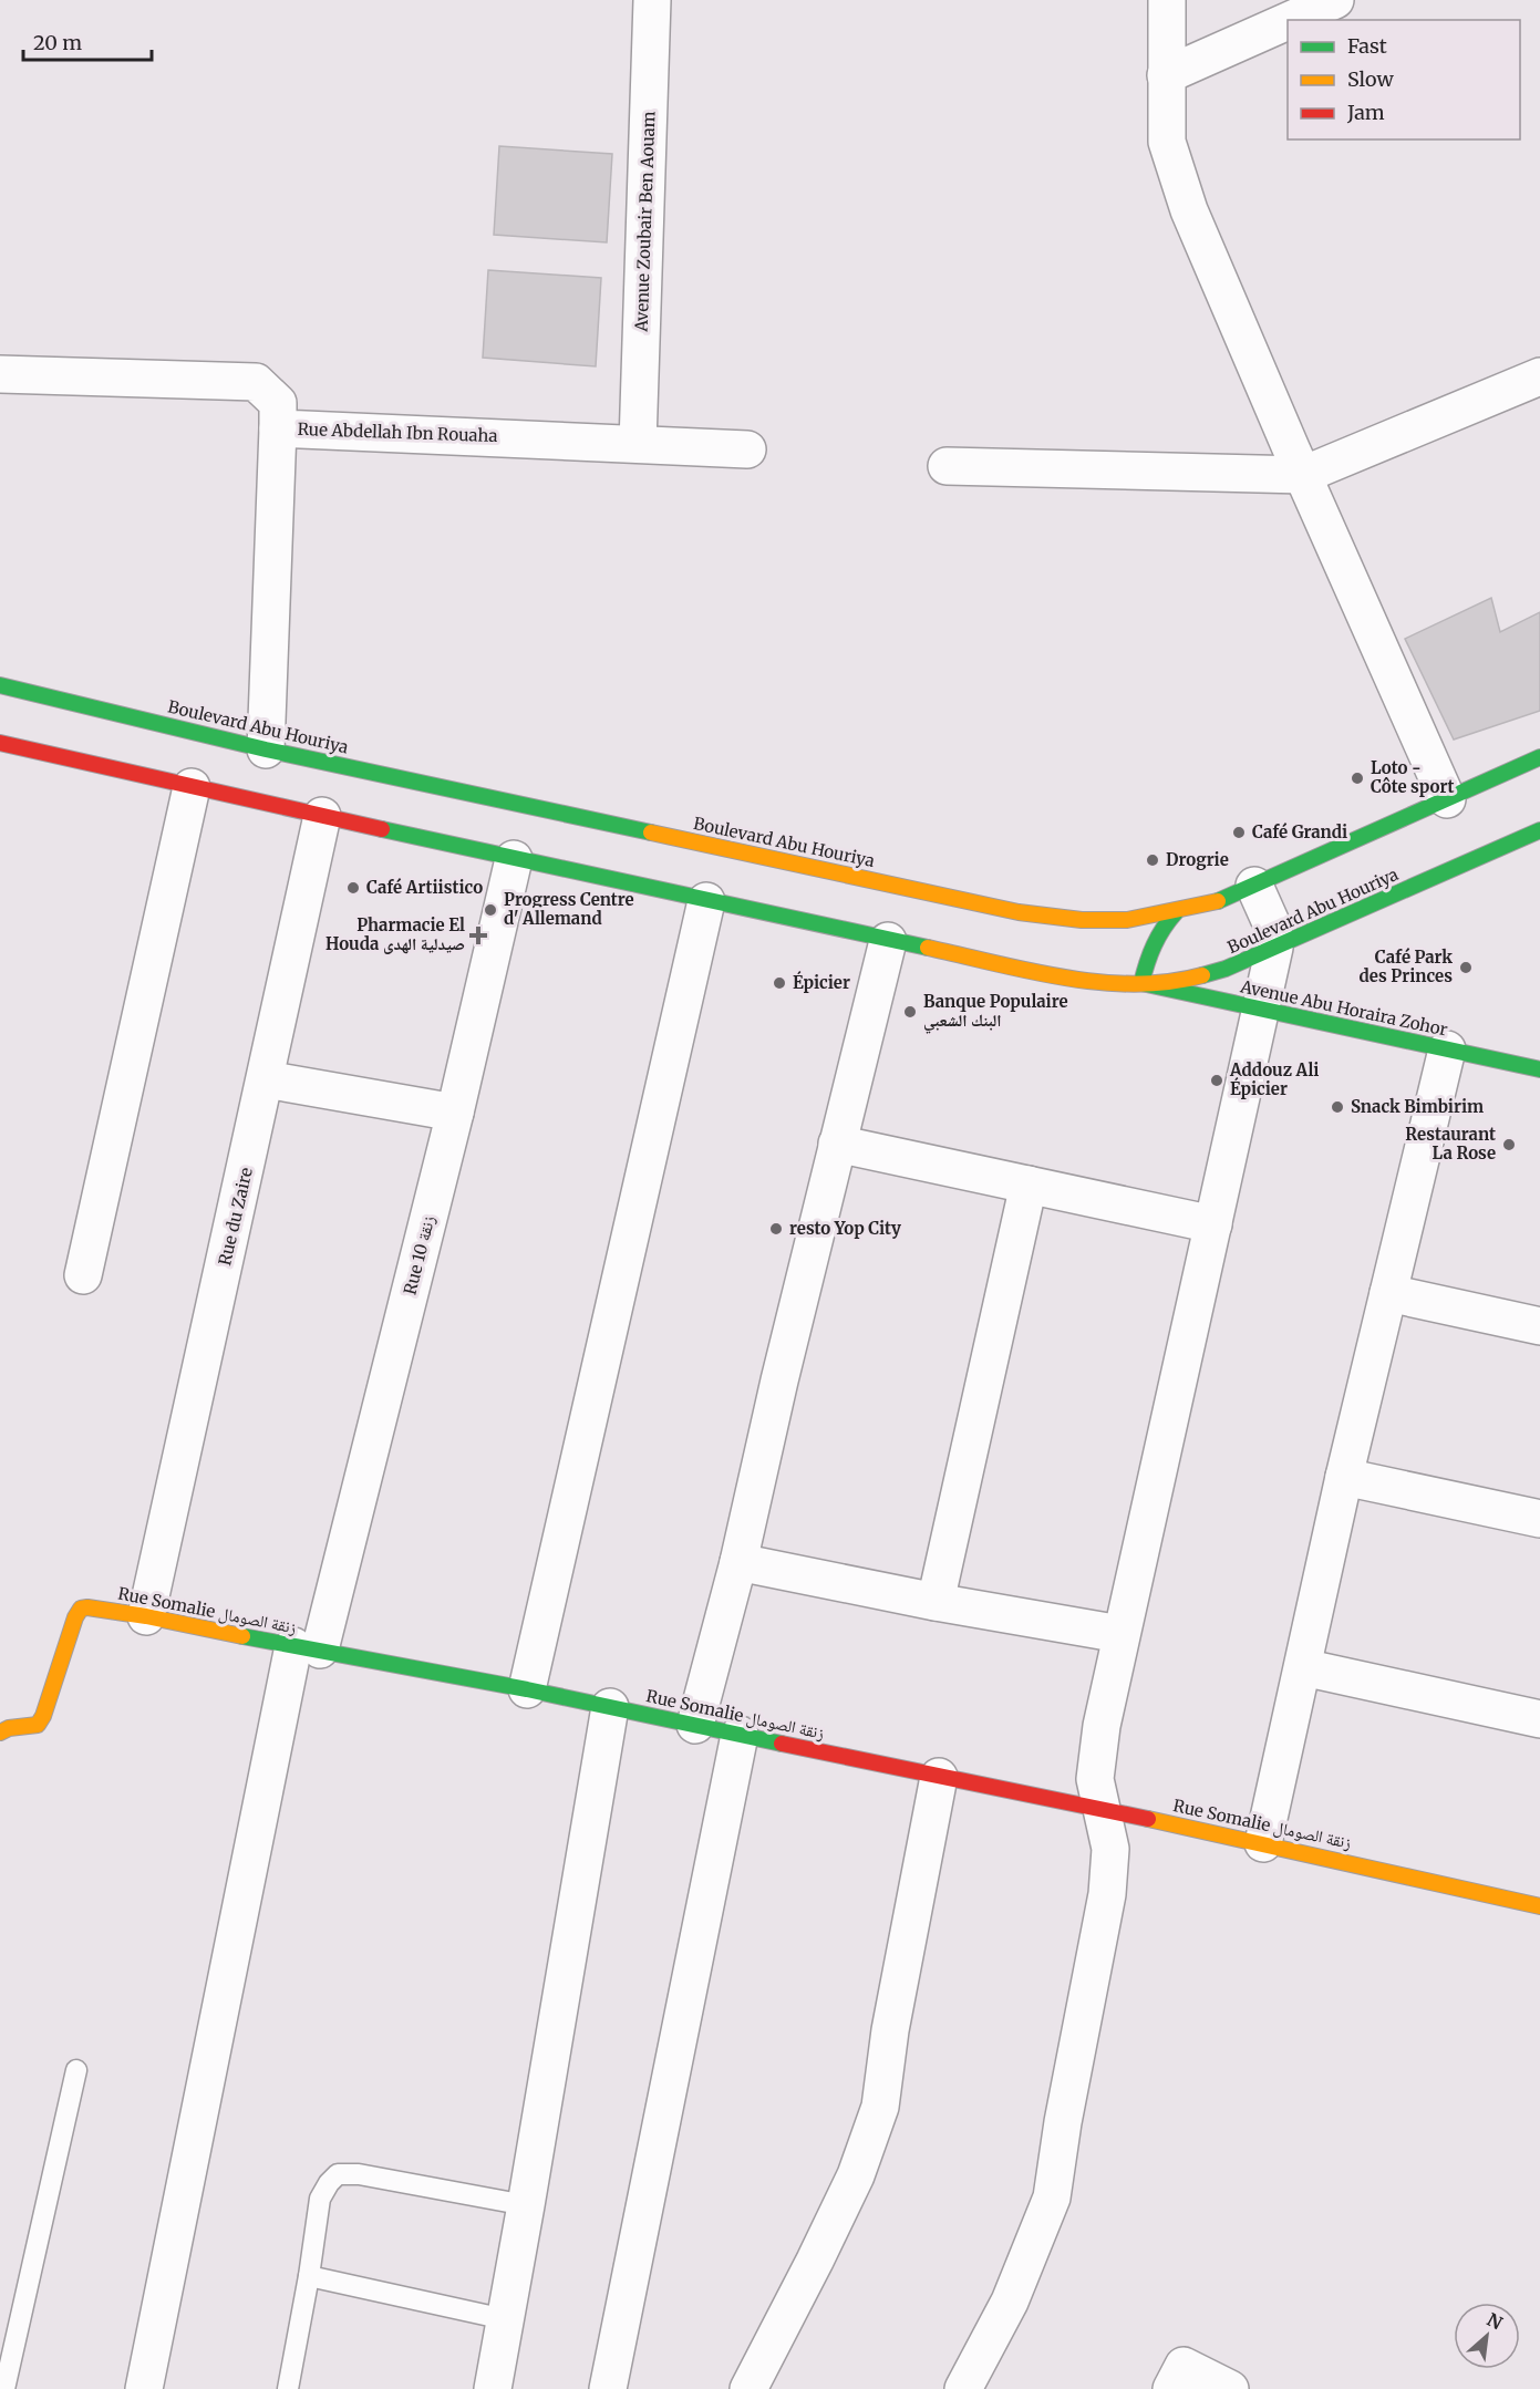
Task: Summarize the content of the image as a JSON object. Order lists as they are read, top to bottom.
{
  "streets": {
    "main road": ["Boulevard Abu Houriya", "Avenue Abu Horaira Zohor", "Rue Somalie زنقة الصومال"],
    "street": [
      "Avenue Zoubair Ben Aouam",
      "Rue Abdellah Ibn Rouaha",
      "Rue du Zaire",
      "Rue 10 زنقة"
    ]
  },
  "crossings": [
    ["Avenue Zoubair Ben Aouam", "Rue Abdellah Ibn Rouaha"],
    ["Boulevard Abu Houriya", "Avenue Abu Horaira Zohor"],
    ["Boulevard Abu Houriya", "Rue du Zaire"],
    ["Boulevard Abu Houriya", "Rue 10 زنقة"],
    ["Rue du Zaire", "Rue Somalie زنقة الصومال"],
    ["Rue 10 زنقة", "Rue Somalie زنقة الصومال"]
  ],
  "places": {
    "other": [
      "Loto - Côte sport",
      "Café Grandi",
      "Drogrie",
      "Café Artiistico",
      "Progress Centre d' Allemand",
      "Café Park des Princes",
      "Épicier",
      "Banque Populaire البنك الشعبي",
      "Addouz Ali Épicier",
      "Snack Bimbirim",
      "Restaurant La Rose",
      "resto Yop City"
    ],
    "health": ["Pharmacie El Houda صيدلية الهدى"]
  },
  "legend": ["Fast", "Slow", "Jam"],
  "scale_bar": "20 m",
  "north": "top right"
}
